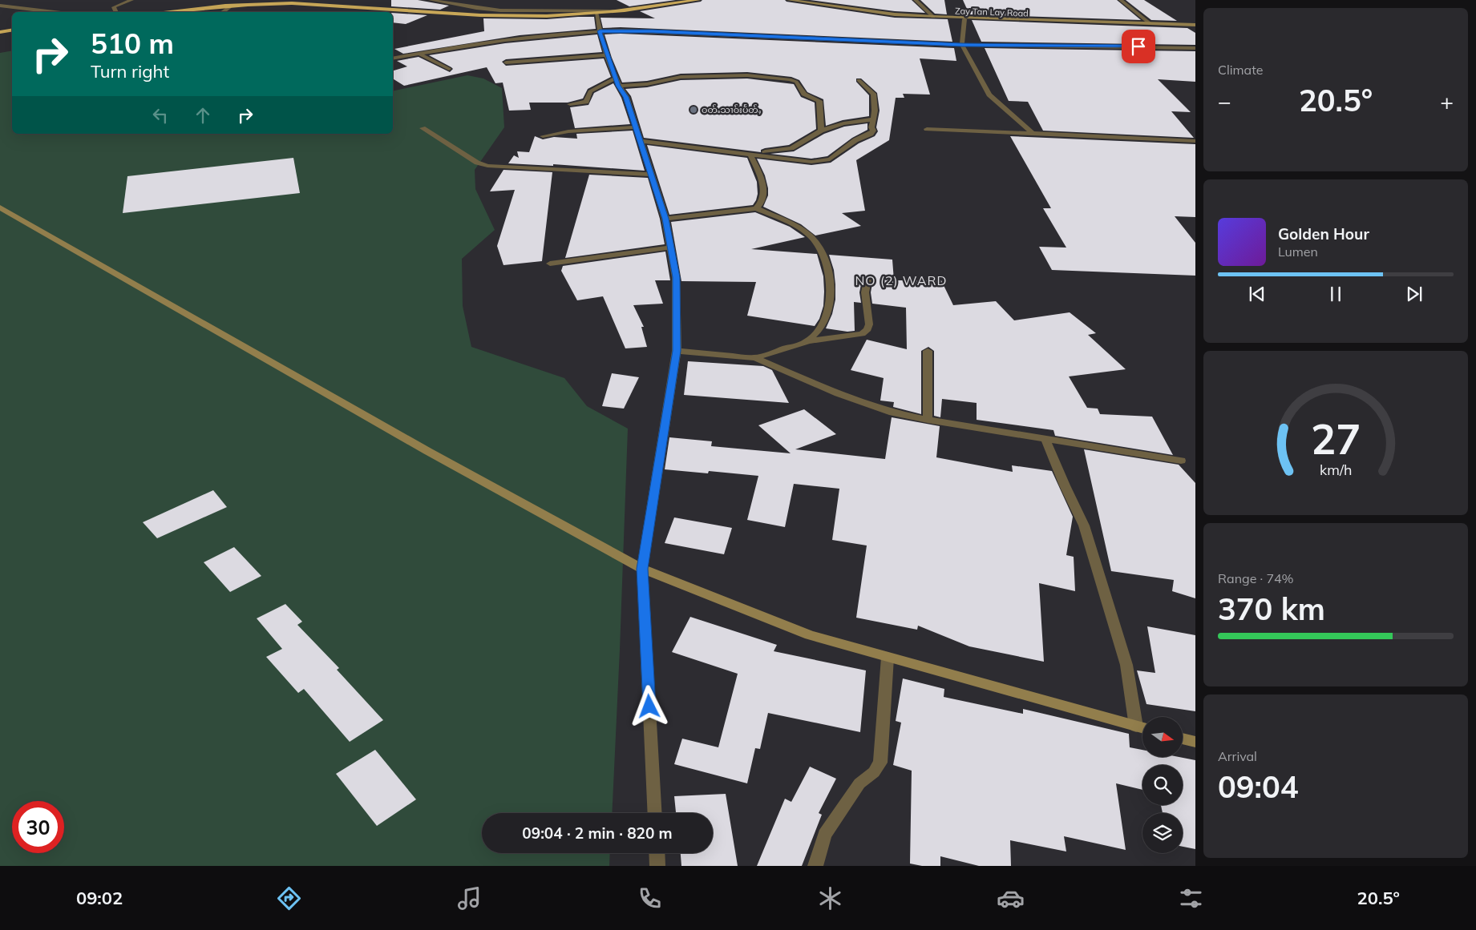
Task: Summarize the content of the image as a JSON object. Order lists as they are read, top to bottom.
{
  "streets": {
    "street": ["Zay Tan Lay Road"]
  },
  "districts": ["NO (2) WARD"],
  "places": ["ဝတ်ႉသၢဝ်းပႅတ်ႇ"],
  "north": "right",
  "page": {
    "tile": [
      "Climate",
      ["Range · 74%", "370 km"],
      ["Arrival", "09:04"]
    ],
    "turn": ["510 m", "Turn right"],
    "heat": ["−", "20.5°", "+"],
    "song": ["Golden Hour", "Lumen"],
    "limit": "30",
    "trip": "09:04 · 2 min · 820 m",
    "tabs": ["09:02", "20.5°"],
    "gauge": ["27", "km/h"]
  }
}
